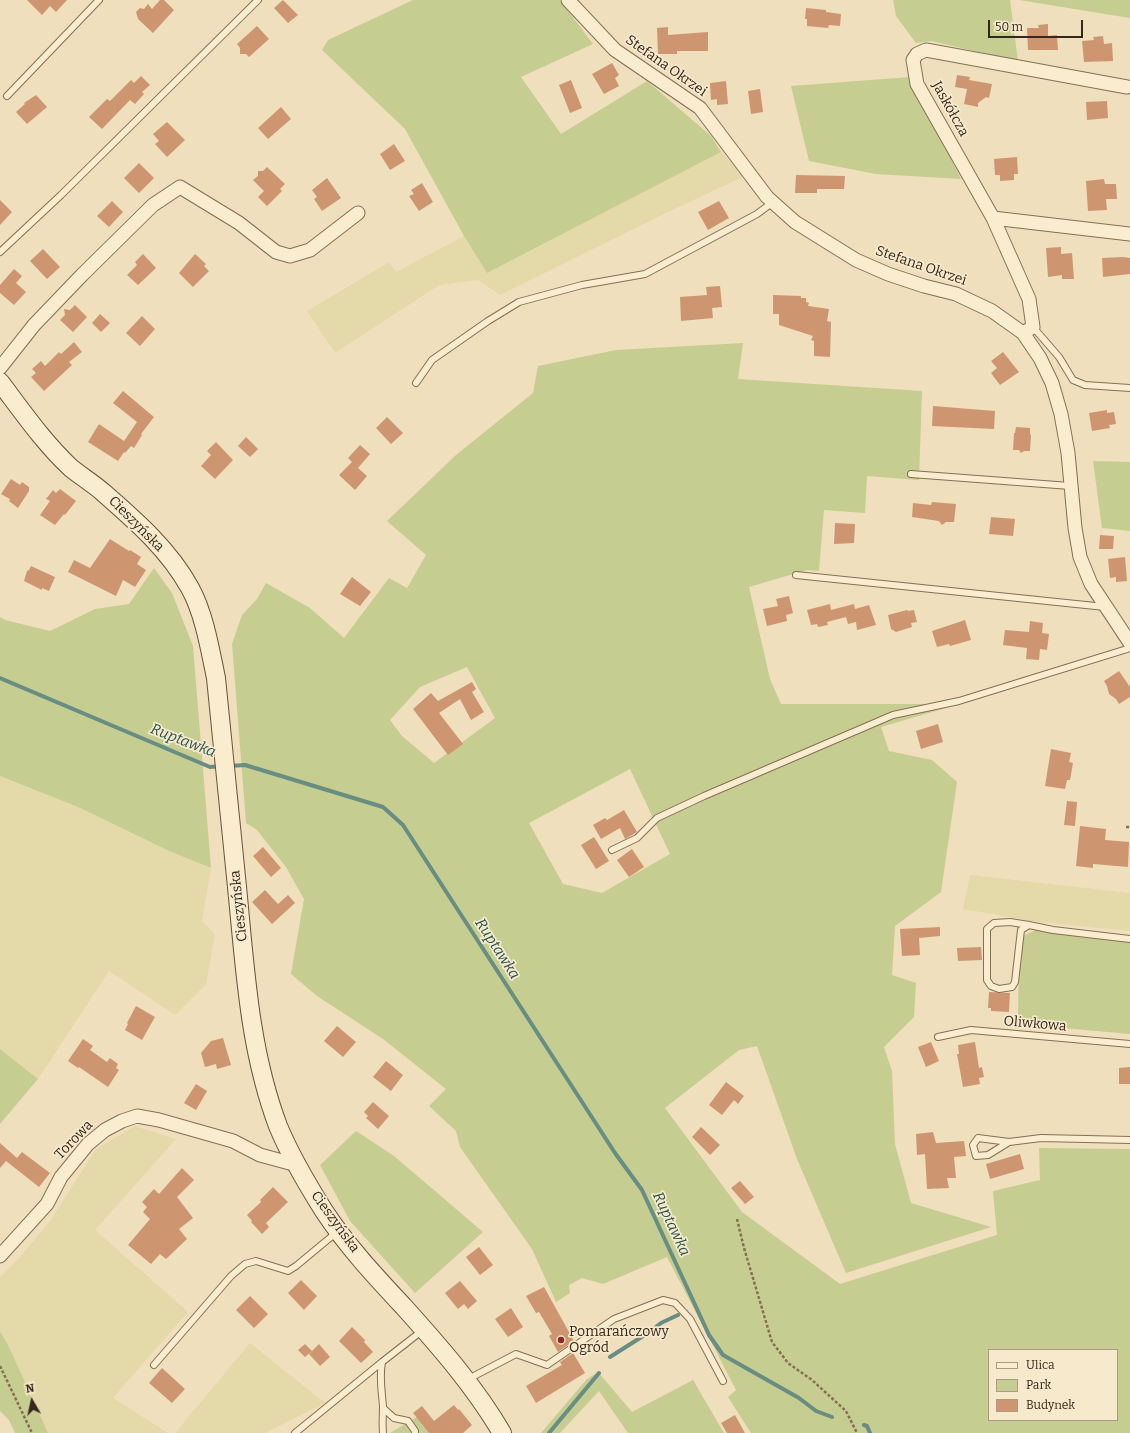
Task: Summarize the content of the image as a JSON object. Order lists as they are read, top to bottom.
{
  "streets": {
    "main road": ["Cieszyńska"],
    "street": ["Stefana Okrzei", "Jaskółcza", "Torowa"],
    "lane": ["Oliwkowa"]
  },
  "crossings": [
    ["Stefana Okrzei", "Jaskółcza"],
    ["Cieszyńska", "Torowa"]
  ],
  "water": ["Ruptawka"],
  "places": ["Pomarańczowy Ogród"],
  "legend": ["Ulica", "Park", "Budynek"],
  "scale_bar": "50 m",
  "north": "top"
}
